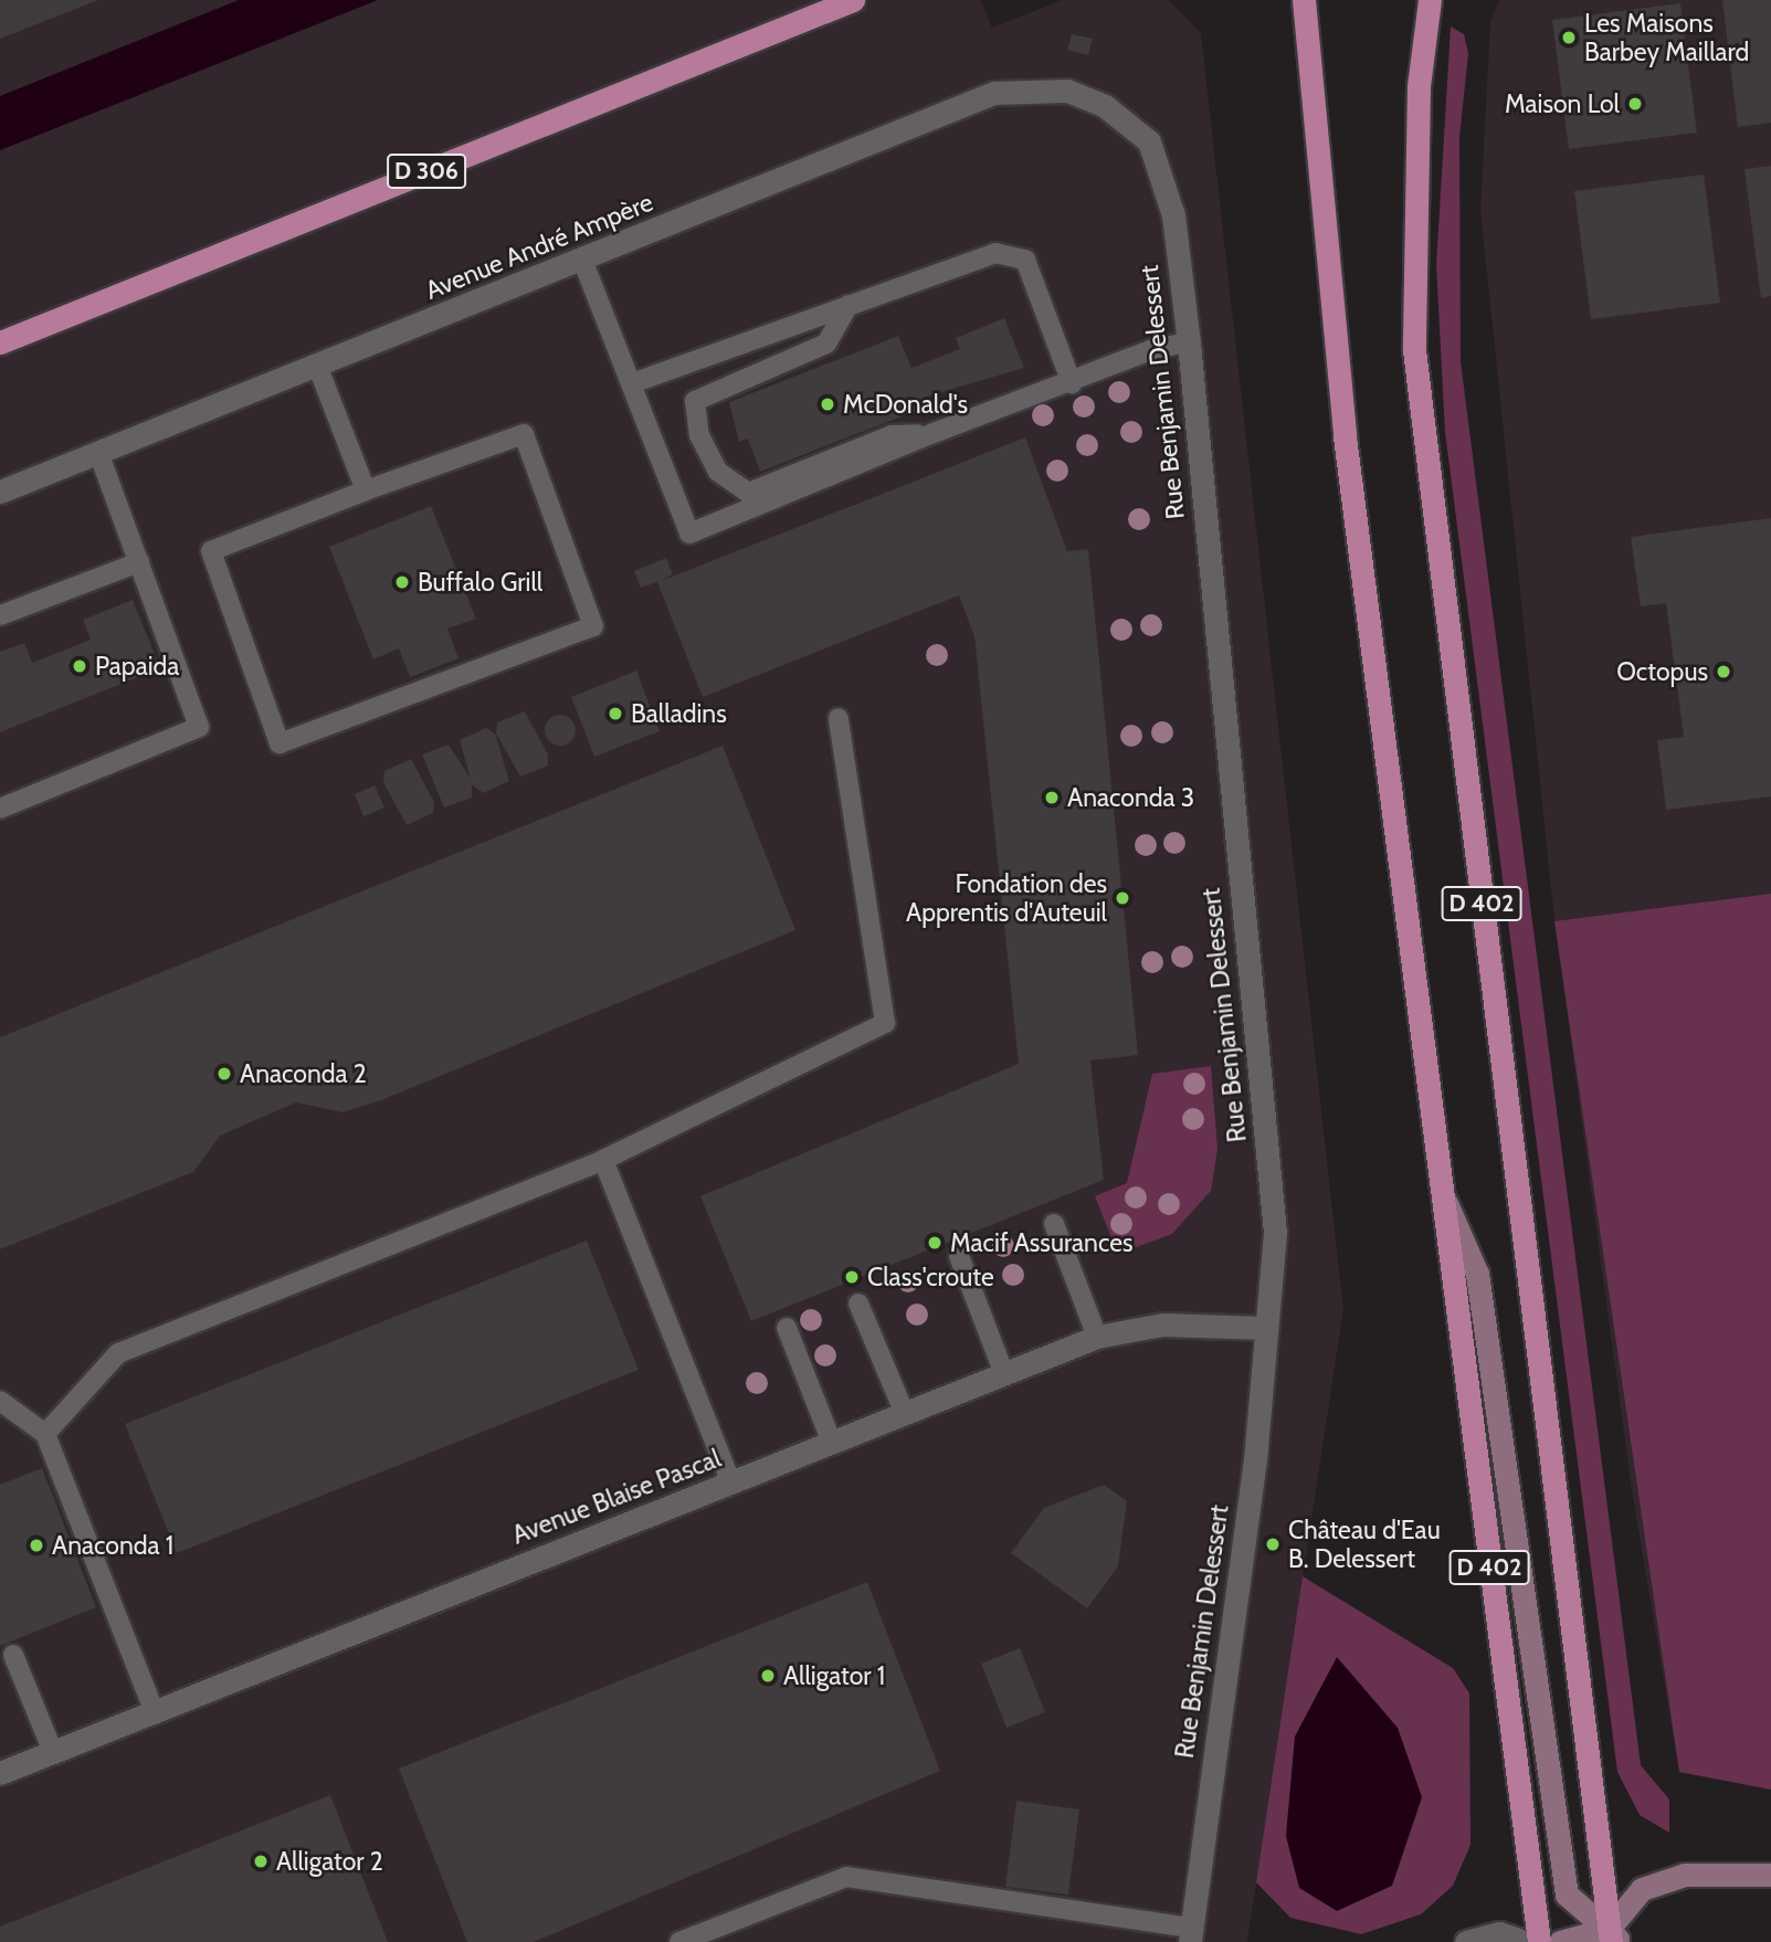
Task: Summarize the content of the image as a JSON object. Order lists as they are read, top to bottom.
{
  "streets": {
    "main road": ["D 306", "D 402"],
    "street": ["Avenue André Ampère", "Rue Benjamin Delessert", "Avenue Blaise Pascal"]
  },
  "crossings": [
    ["Avenue André Ampère", "Rue Benjamin Delessert"],
    ["Rue Benjamin Delessert", "Avenue Blaise Pascal"]
  ],
  "places": [
    "Les Maisons Barbey Maillard",
    "Maison Lol",
    "McDonald's",
    "Buffalo Grill",
    "Papaida",
    "Octopus",
    "Balladins",
    "Anaconda 3",
    "Fondation des Apprentis d'Auteuil",
    "Anaconda 2",
    "Macif Assurances",
    "Class'croute",
    "Château d'Eau B. Delessert",
    "Anaconda 1",
    "Alligator 1",
    "Alligator 2"
  ]
}
